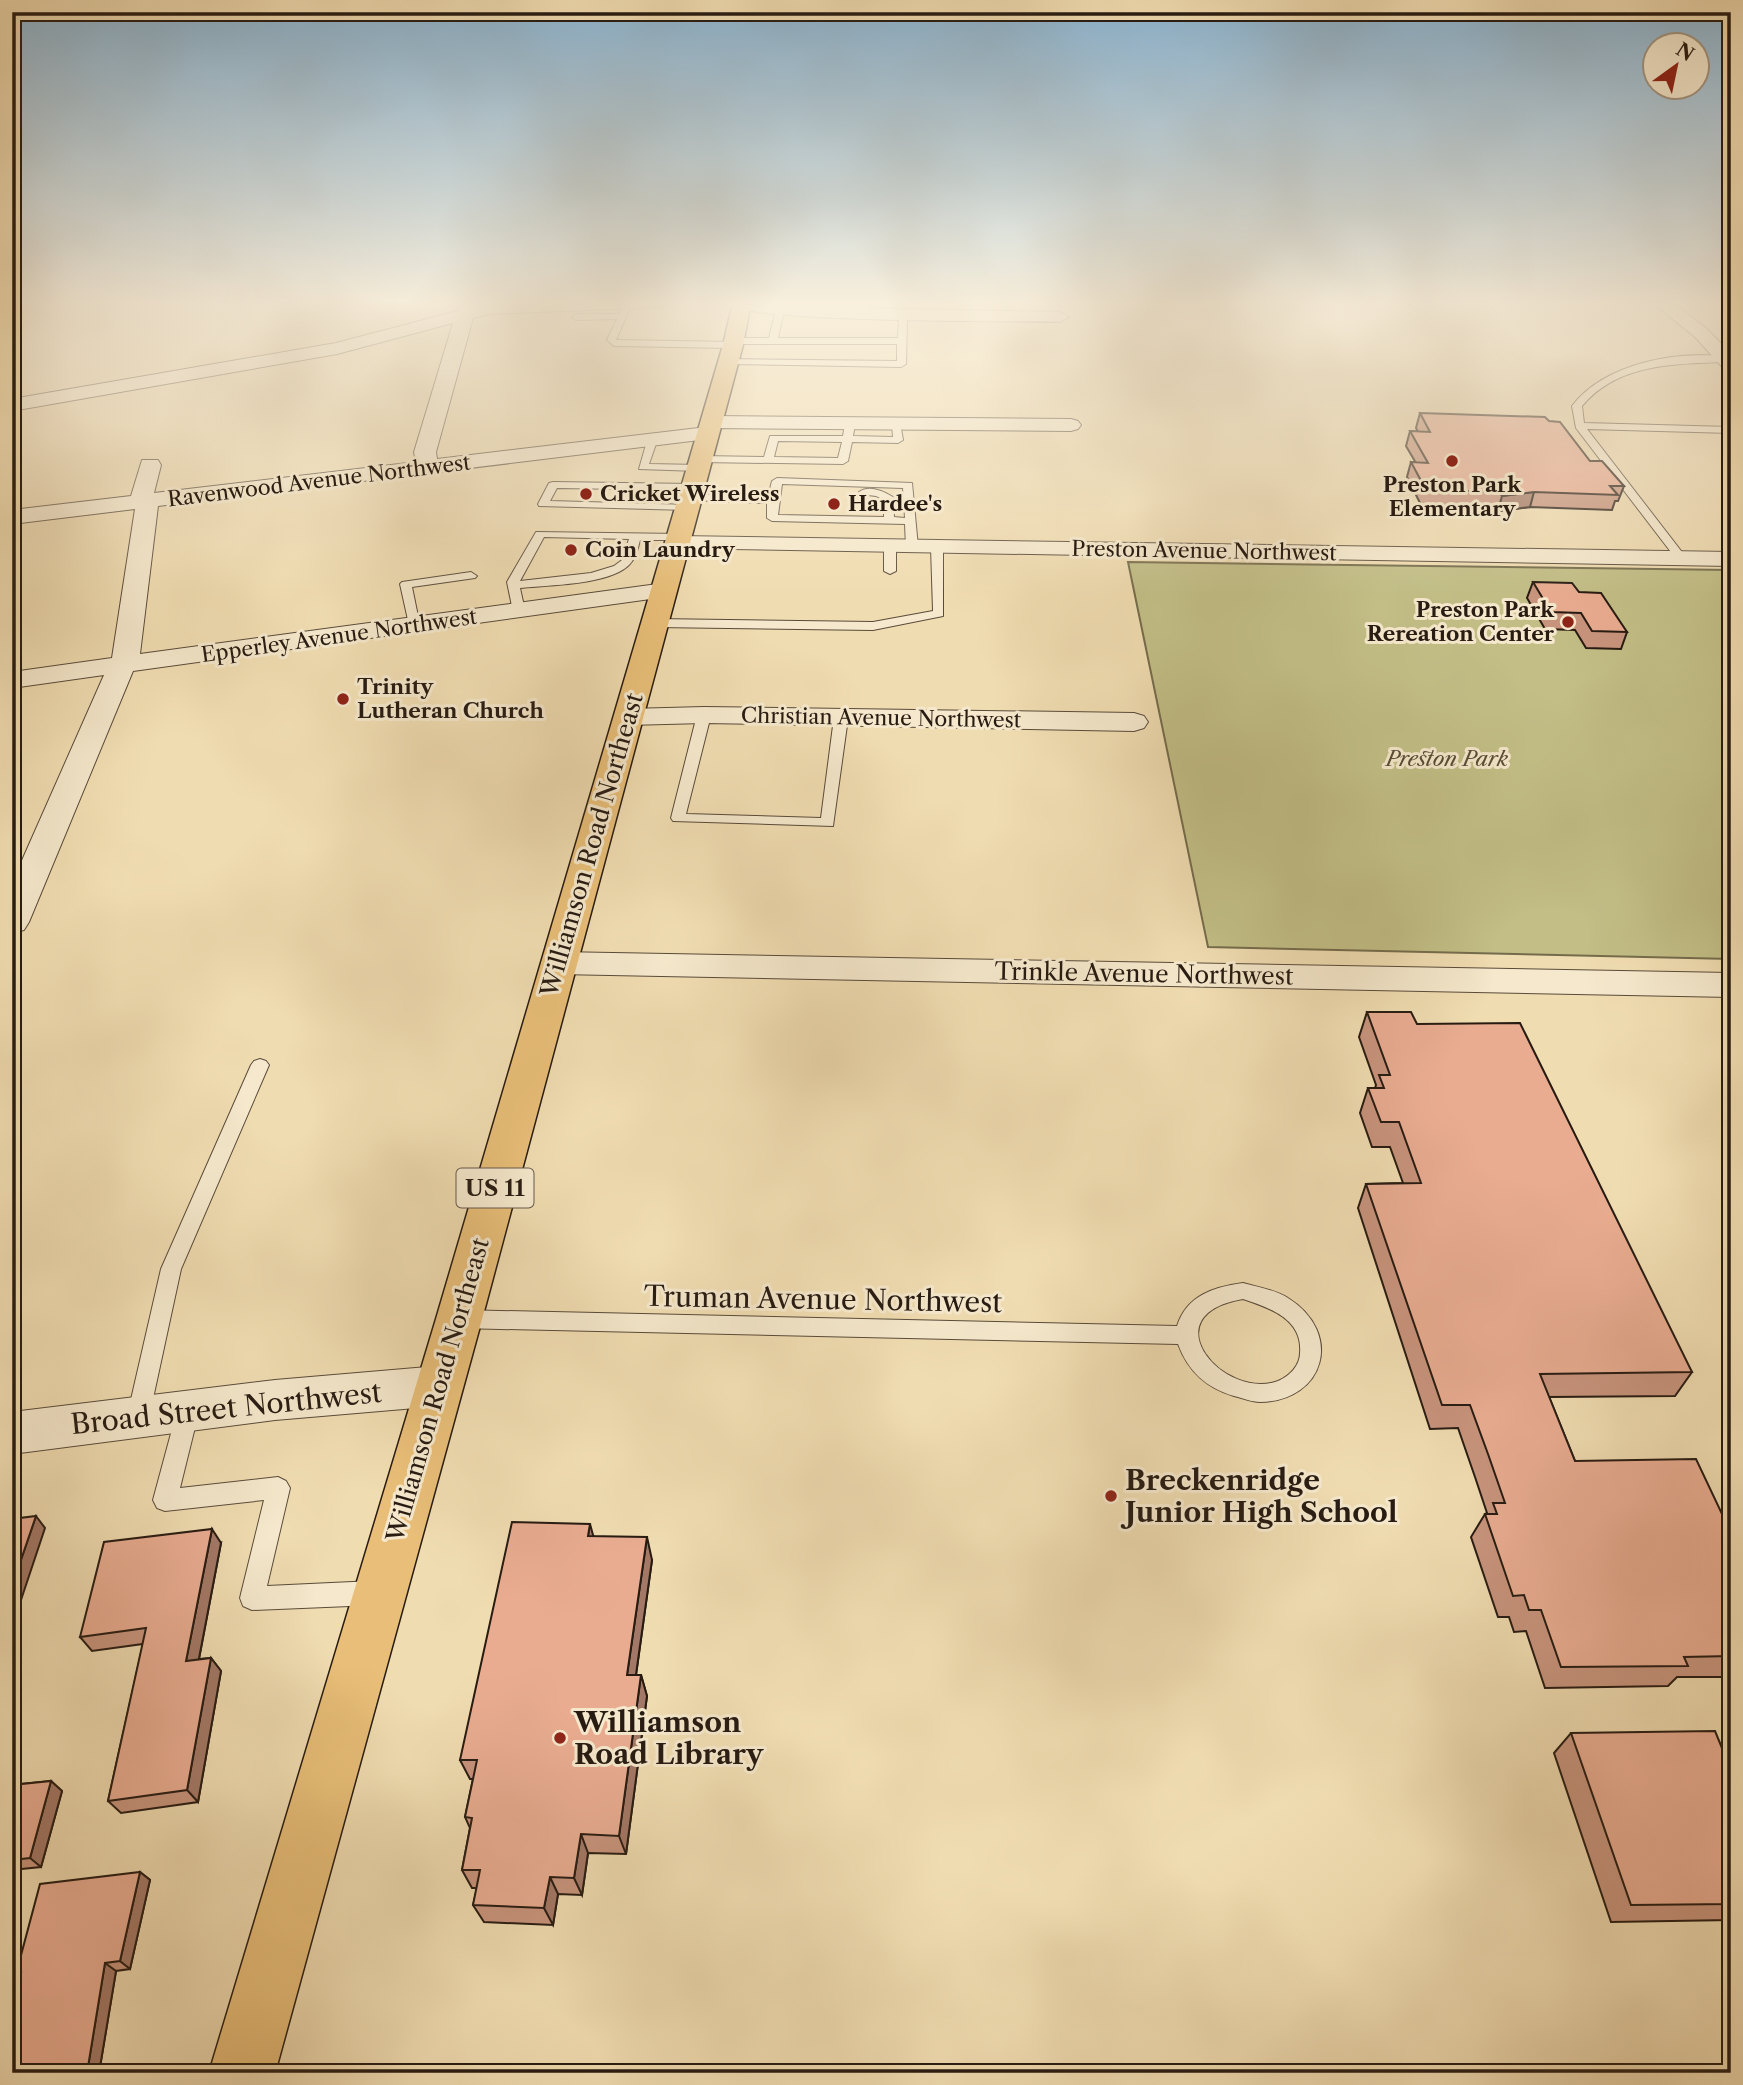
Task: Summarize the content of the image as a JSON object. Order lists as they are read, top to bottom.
{
  "streets": {
    "main road": ["Williamson Road Northeast", "US 11"],
    "street": [
      "Ravenwood Avenue Northwest",
      "Preston Avenue Northwest",
      "Epperley Avenue Northwest",
      "Christian Avenue Northwest",
      "Trinkle Avenue Northwest",
      "Broad Street Northwest"
    ],
    "lane": ["Truman Avenue Northwest"]
  },
  "crossings": [
    ["Ravenwood Avenue Northwest", "Preston Avenue Northwest"],
    ["Ravenwood Avenue Northwest", "Williamson Road Northeast"],
    ["Preston Avenue Northwest", "Williamson Road Northeast"],
    ["Epperley Avenue Northwest", "Williamson Road Northeast"],
    ["Christian Avenue Northwest", "Williamson Road Northeast"],
    ["Williamson Road Northeast", "Trinkle Avenue Northwest"],
    ["Williamson Road Northeast", "Truman Avenue Northwest"],
    ["Williamson Road Northeast", "Broad Street Northwest"]
  ],
  "parks": ["Preston Park"],
  "places": [
    "Preston Park Elementary",
    "Cricket Wireless",
    "Hardee's",
    "Coin Laundry",
    "Preston Park Rereation Center",
    "Trinity Lutheran Church",
    "Breckenridge Junior High School",
    "Williamson Road Library"
  ],
  "north": "top right"
}
